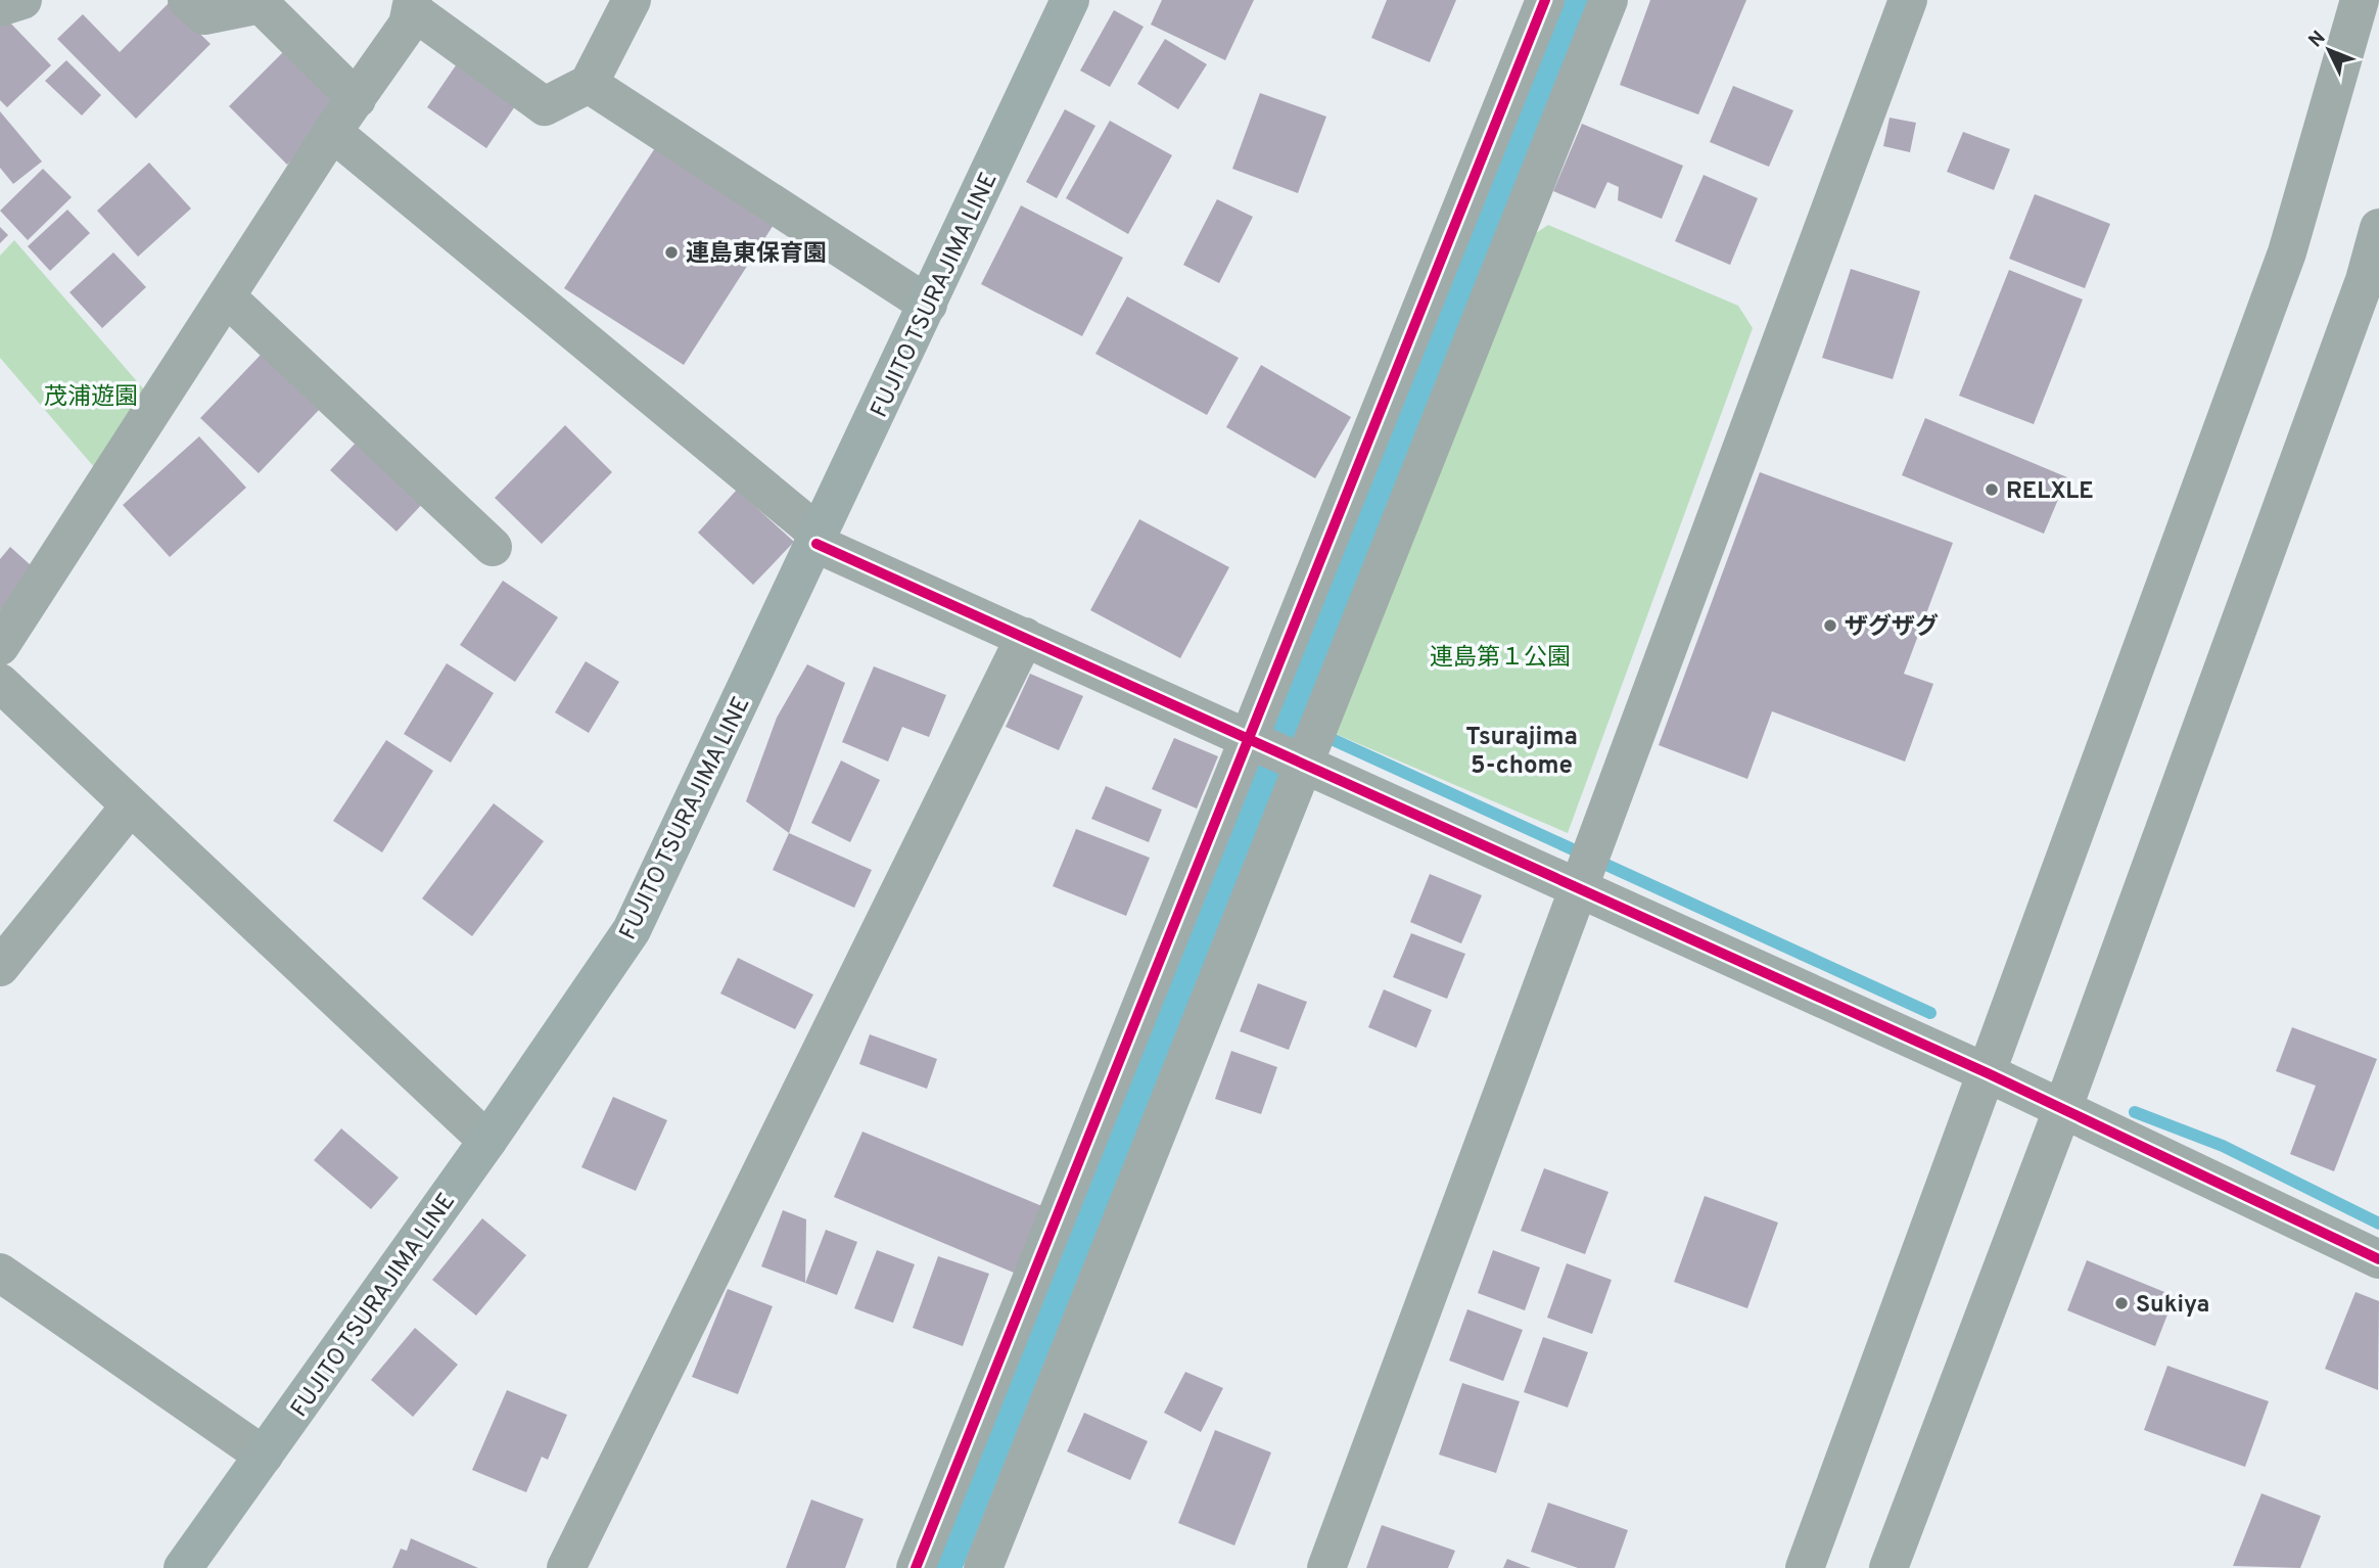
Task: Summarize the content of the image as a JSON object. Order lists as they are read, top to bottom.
{
  "streets": {
    "main road": ["FUJITO TSURAJIMA LINE"]
  },
  "districts": ["Tsurajima 5-chome"],
  "parks": ["茂浦遊園", "連島第１公園"],
  "places": [
    "連島東保育園",
    "RELXLE",
    "ザグザグ",
    "Sukiya"
  ],
  "north": "top left"
}
